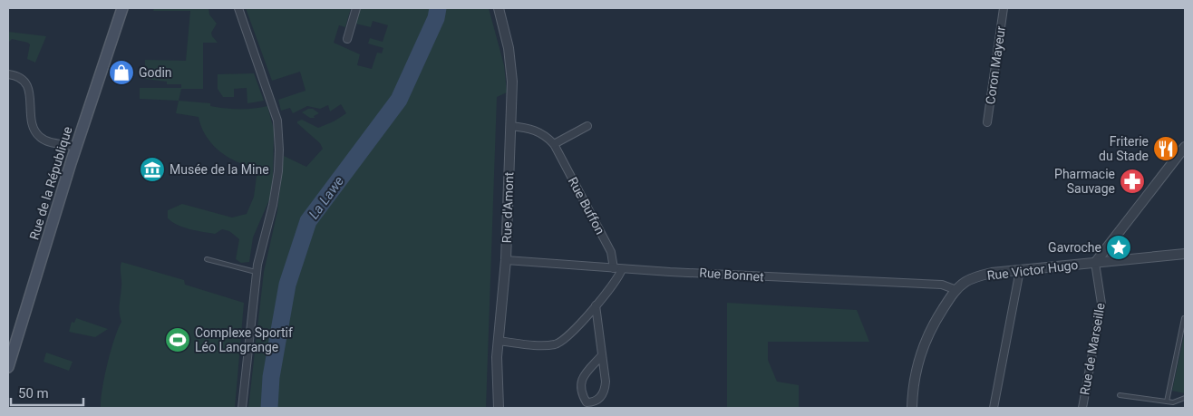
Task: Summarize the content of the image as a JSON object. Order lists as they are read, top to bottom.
{
  "streets": {
    "main road": ["Rue de la République"],
    "street": [
      "Coron Mayeur",
      "Rue Buffon",
      "Rue d'Amont",
      "Rue Victor Hugo",
      "Rue Bonnet",
      "Rue de Marseille"
    ]
  },
  "crossings": [
    ["Rue Buffon", "Rue d'Amont"],
    ["Rue Buffon", "Rue Bonnet"],
    ["Rue d'Amont", "Rue Bonnet"],
    ["Rue Victor Hugo", "Rue Bonnet"],
    ["Rue Victor Hugo", "Rue de Marseille"]
  ],
  "water": ["La Lawe"],
  "places": {
    "shop": ["Godin"],
    "restaurant": ["Friterie du Stade"],
    "museum": ["Musée de la Mine"],
    "pharmacy": ["Pharmacie Sauvage"],
    "place": ["Gavroche"],
    "sports": ["Complexe Sportif Léo Langrange"]
  },
  "scale_bar": "50 m"
}
